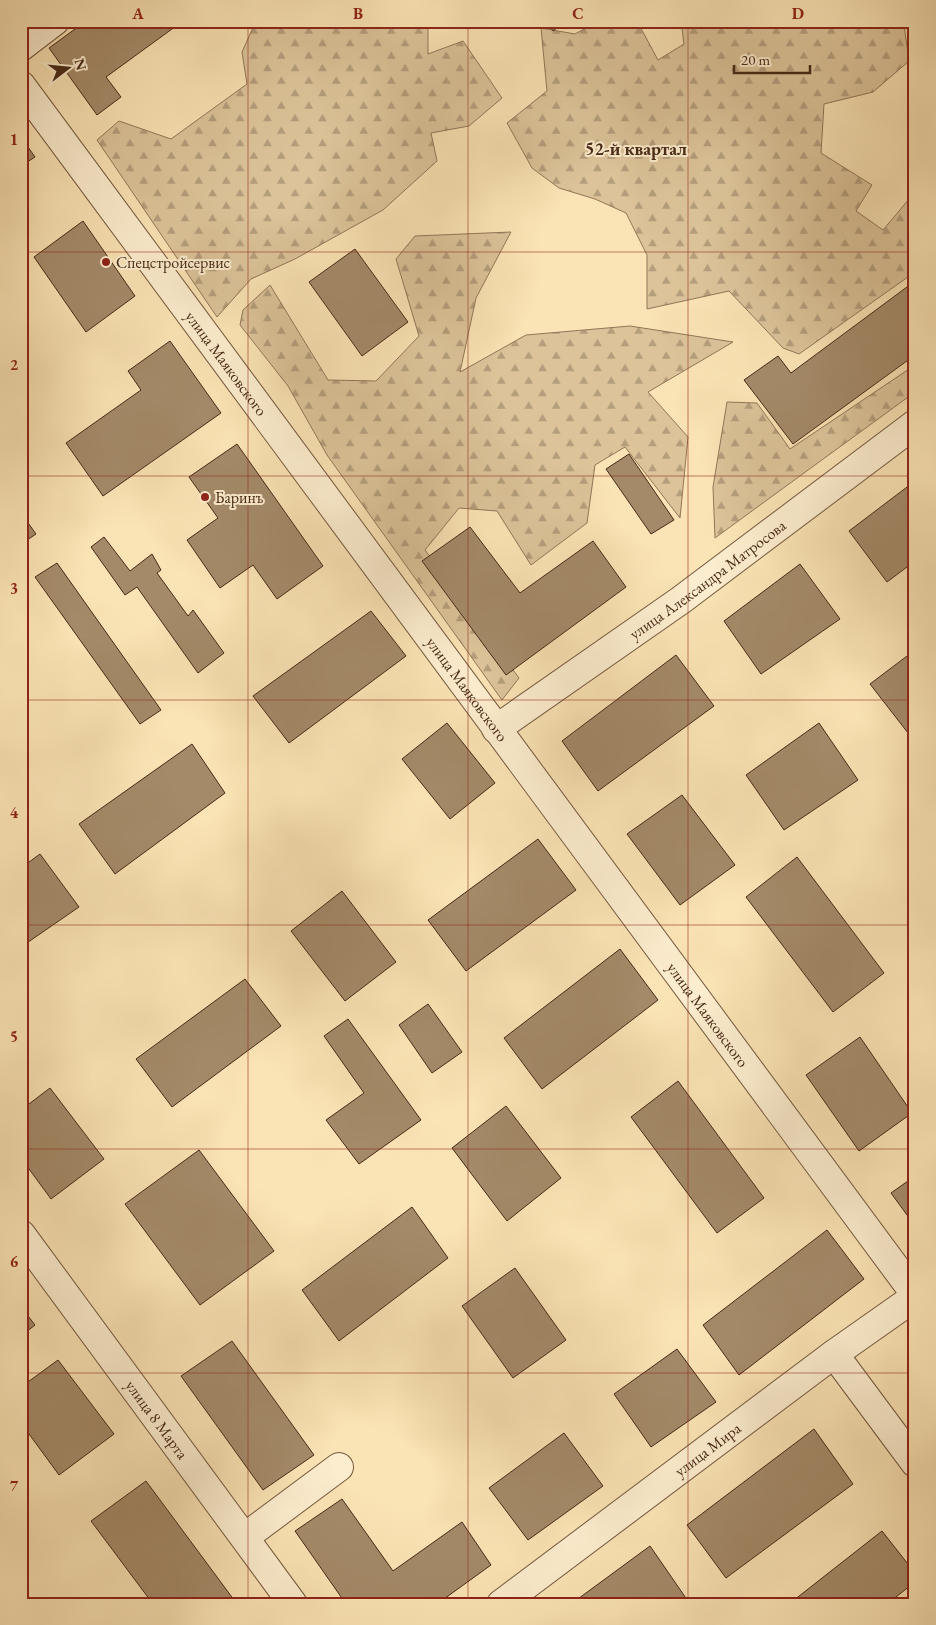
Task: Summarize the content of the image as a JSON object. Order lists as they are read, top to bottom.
{
  "streets": {
    "street": [
      "улица Маяковского",
      "улица Александра Матросова",
      "улица 8 Марта",
      "улица Мира"
    ]
  },
  "crossings": [
    ["улица Маяковского", "улица Александра Матросова"],
    ["улица Маяковского", "улица Мира"]
  ],
  "districts": ["52-й квартал"],
  "places": ["Спецстройсервис", "Баринъ"],
  "scale_bar": "20 m",
  "north": "right",
  "grid": {
    "columns": [
      "A",
      "B",
      "C",
      "D"
    ],
    "rows": [
      "1",
      "2",
      "3",
      "4",
      "5",
      "6",
      "7"
    ]
  }
}
